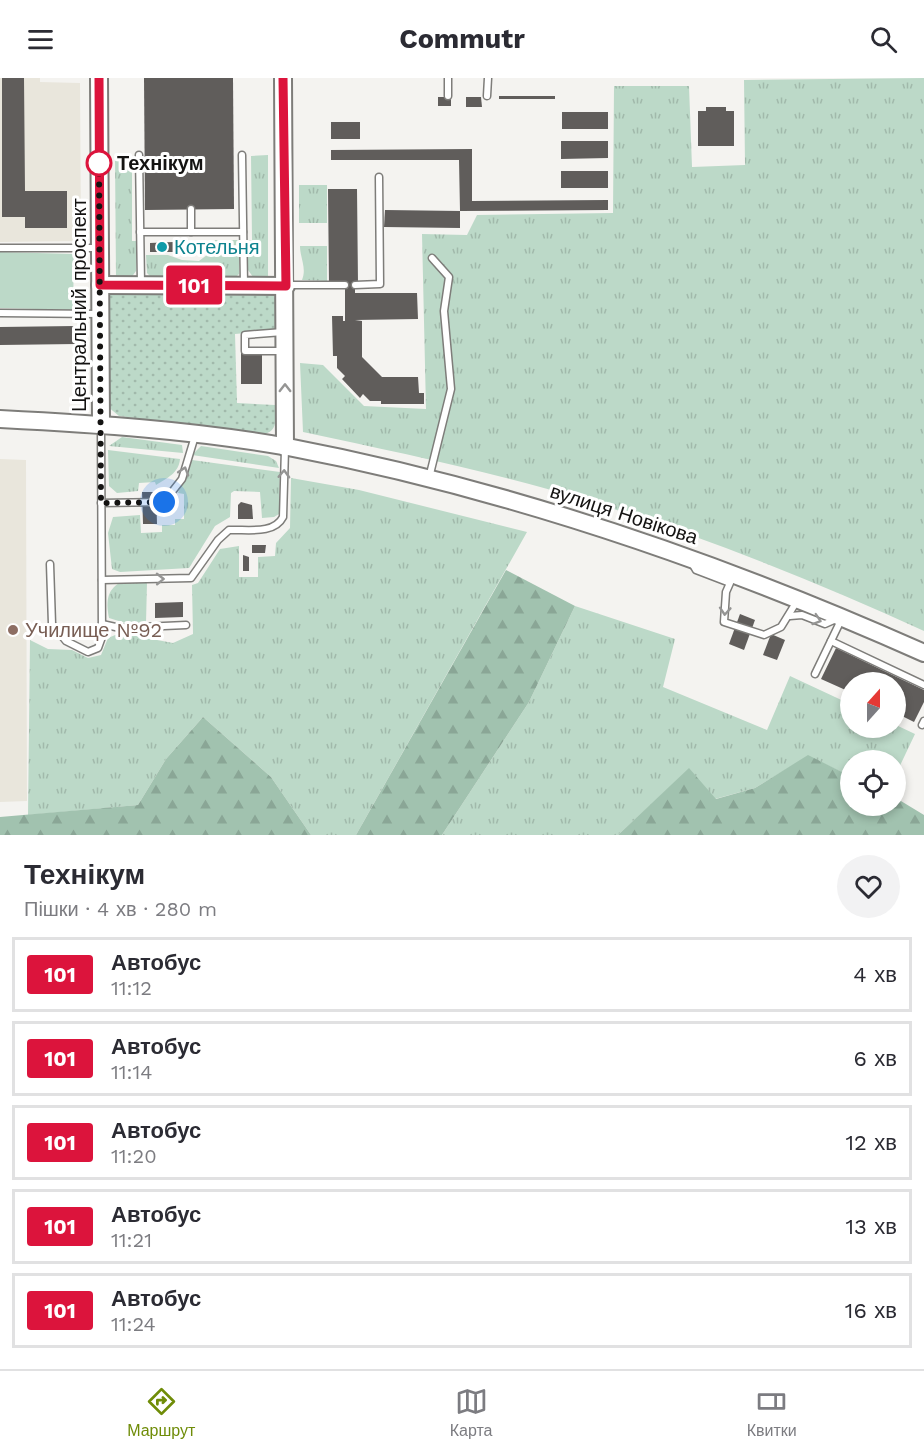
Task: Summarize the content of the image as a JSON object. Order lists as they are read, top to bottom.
{
  "streets": {
    "main road": ["Центральний проспект", "вулиця Новікова"]
  },
  "crossings": [
    ["Центральний проспект", "вулиця Новікова"]
  ],
  "places": ["Технікум", "Котельня", "Училище №92"],
  "lines": ["bus line 101"],
  "north": "top",
  "page": {
    "header": "Commutr",
    "on_map": "101",
    "heading": ["Технікум", "Пішки · 4 хв · 280 m"],
    "list": [
      {
        "mark": "101",
        "name": "Автобус",
        "note": "11:12",
        "value": "4 хв"
      },
      {
        "mark": "101",
        "name": "Автобус",
        "note": "11:14",
        "value": "6 хв"
      },
      {
        "mark": "101",
        "name": "Автобус",
        "note": "11:20",
        "value": "12 хв"
      },
      {
        "mark": "101",
        "name": "Автобус",
        "note": "11:21",
        "value": "13 хв"
      },
      {
        "mark": "101",
        "name": "Автобус",
        "note": "11:24",
        "value": "16 хв"
      }
    ],
    "tabs": ["Маршрут", "Карта", "Квитки"]
  }
}
